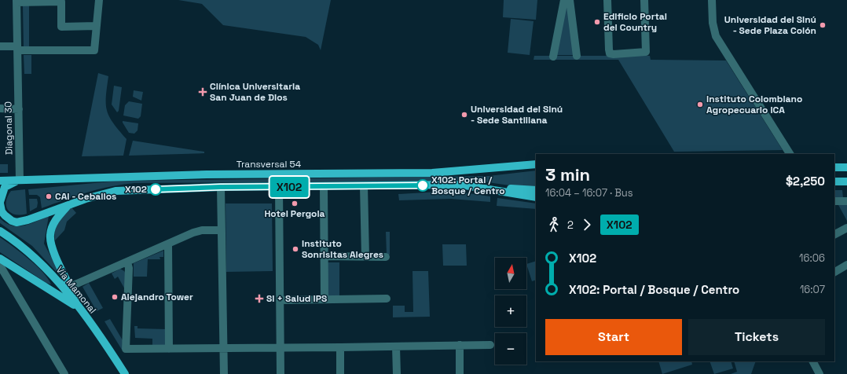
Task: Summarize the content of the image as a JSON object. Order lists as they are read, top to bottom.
{
  "streets": {
    "main road": ["Transversal 54", "Vía Mamonal"],
    "street": ["Diagonal 30"]
  },
  "crossings": [
    ["Diagonal 30", "Transversal 54"]
  ],
  "places": {
    "other": [
      "Edificio Portal del Country",
      "Universidad del Sinú - Sede Plaza Colón",
      "Instituto Colombiano Agropecuario ICA",
      "Universidad del Sinú - Sede Santillana",
      "X102: Portal / Bosque / Centro",
      "X102",
      "CAI - Ceballos",
      "Hotel Pergola",
      "Instituto Sonrisitas Alegres",
      "Alejandro Tower"
    ],
    "health": ["Clínica Universitaria San Juan de Dios", "Si + Salud IPS"]
  },
  "lines": ["bus line X102"],
  "north": "top",
  "page": {
    "on_map": "X102",
    "heading": ["3 min", "16:04 – 16:07 · Bus", "$2,250"],
    "legs": ["2", "X102"],
    "list": [
      {
        "name": "X102",
        "value": "16:06"
      },
      {
        "name": "X102: Portal / Bosque / Centro",
        "value": "16:07"
      }
    ],
    "map_buttons": ["+", "−"],
    "buttons": ["Start", "Tickets"]
  }
}
